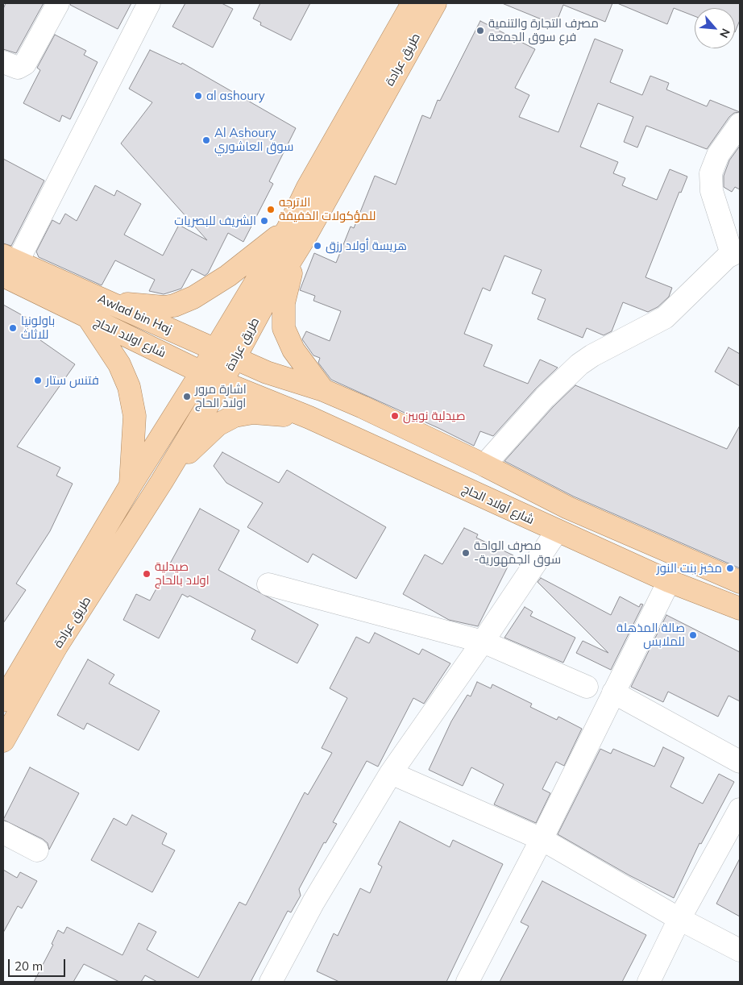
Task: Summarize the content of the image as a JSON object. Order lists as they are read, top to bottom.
{
  "streets": {
    "main road": [
      "طريق عرادة",
      "Awlad bin Haj",
      "شارع اولاد الحاج",
      "شارع أولاد الحاج"
    ]
  },
  "crossings": [
    ["طريق عرادة", "Awlad bin Haj"],
    ["طريق عرادة", "شارع اولاد الحاج"],
    ["Awlad bin Haj", "شارع اولاد الحاج"],
    ["شارع اولاد الحاج", "شارع أولاد الحاج"]
  ],
  "places": [
    "مصرف التجارة والتنمية فرع سوق الجمعة",
    "al ashoury",
    "Al Ashoury سوق العاشوري",
    "الاترجه للمؤكولات الخفيفة",
    "الشريف للبصريات",
    "هريسة أولاد رزق",
    "باولونيا للاثاث",
    "فتنس ستار",
    "اشارة مرور اولاد الحاج",
    "صيدلية نوبين",
    "مصرف الواحة -سوق الجمهورية",
    "مخبز بنت النور",
    "صيدلية اولاد بالحاج",
    "صالة المذهلة للملابس"
  ],
  "scale_bar": "20 m",
  "north": "bottom right"
}
